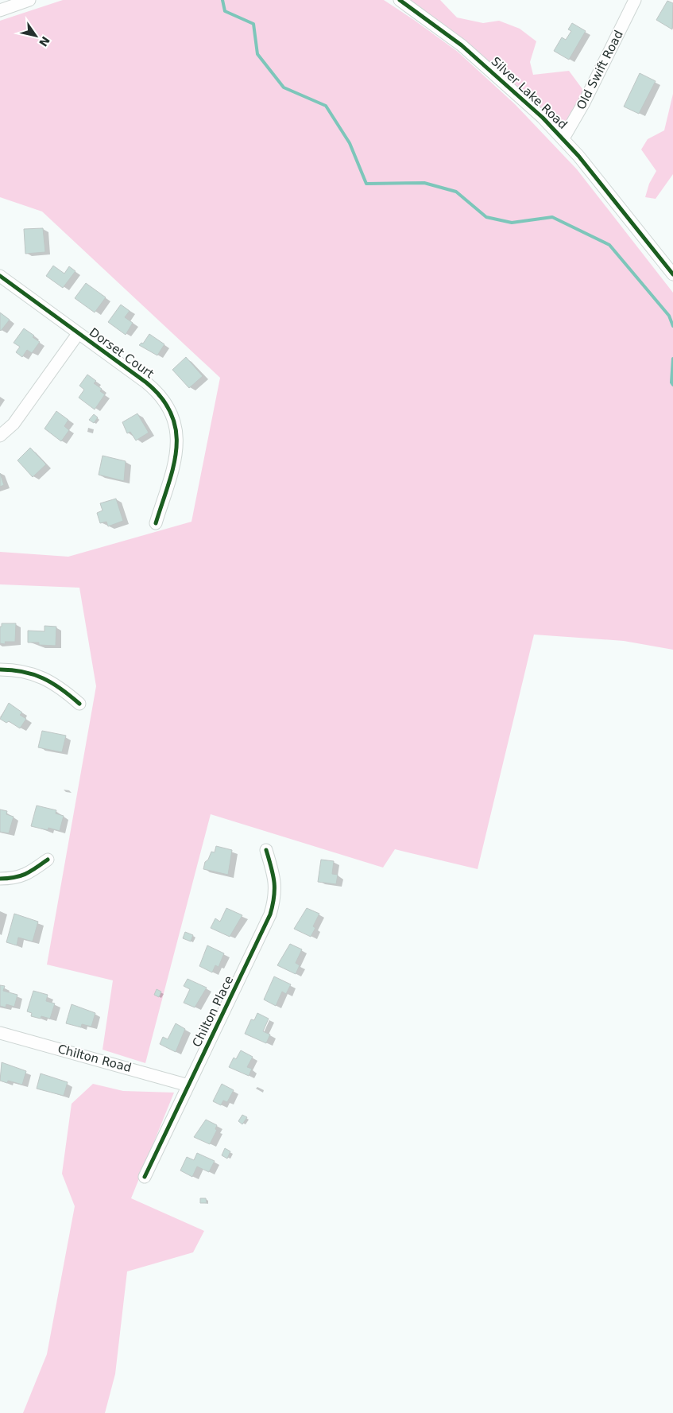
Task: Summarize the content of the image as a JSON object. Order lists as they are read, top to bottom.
{
  "streets": {
    "street": [
      "Old Swift Road",
      "Silver Lake Road",
      "Dorset Court",
      "Chilton Place",
      "Chilton Road"
    ]
  },
  "crossings": [
    ["Old Swift Road", "Silver Lake Road"],
    ["Chilton Place", "Chilton Road"]
  ],
  "north": "bottom right"
}
